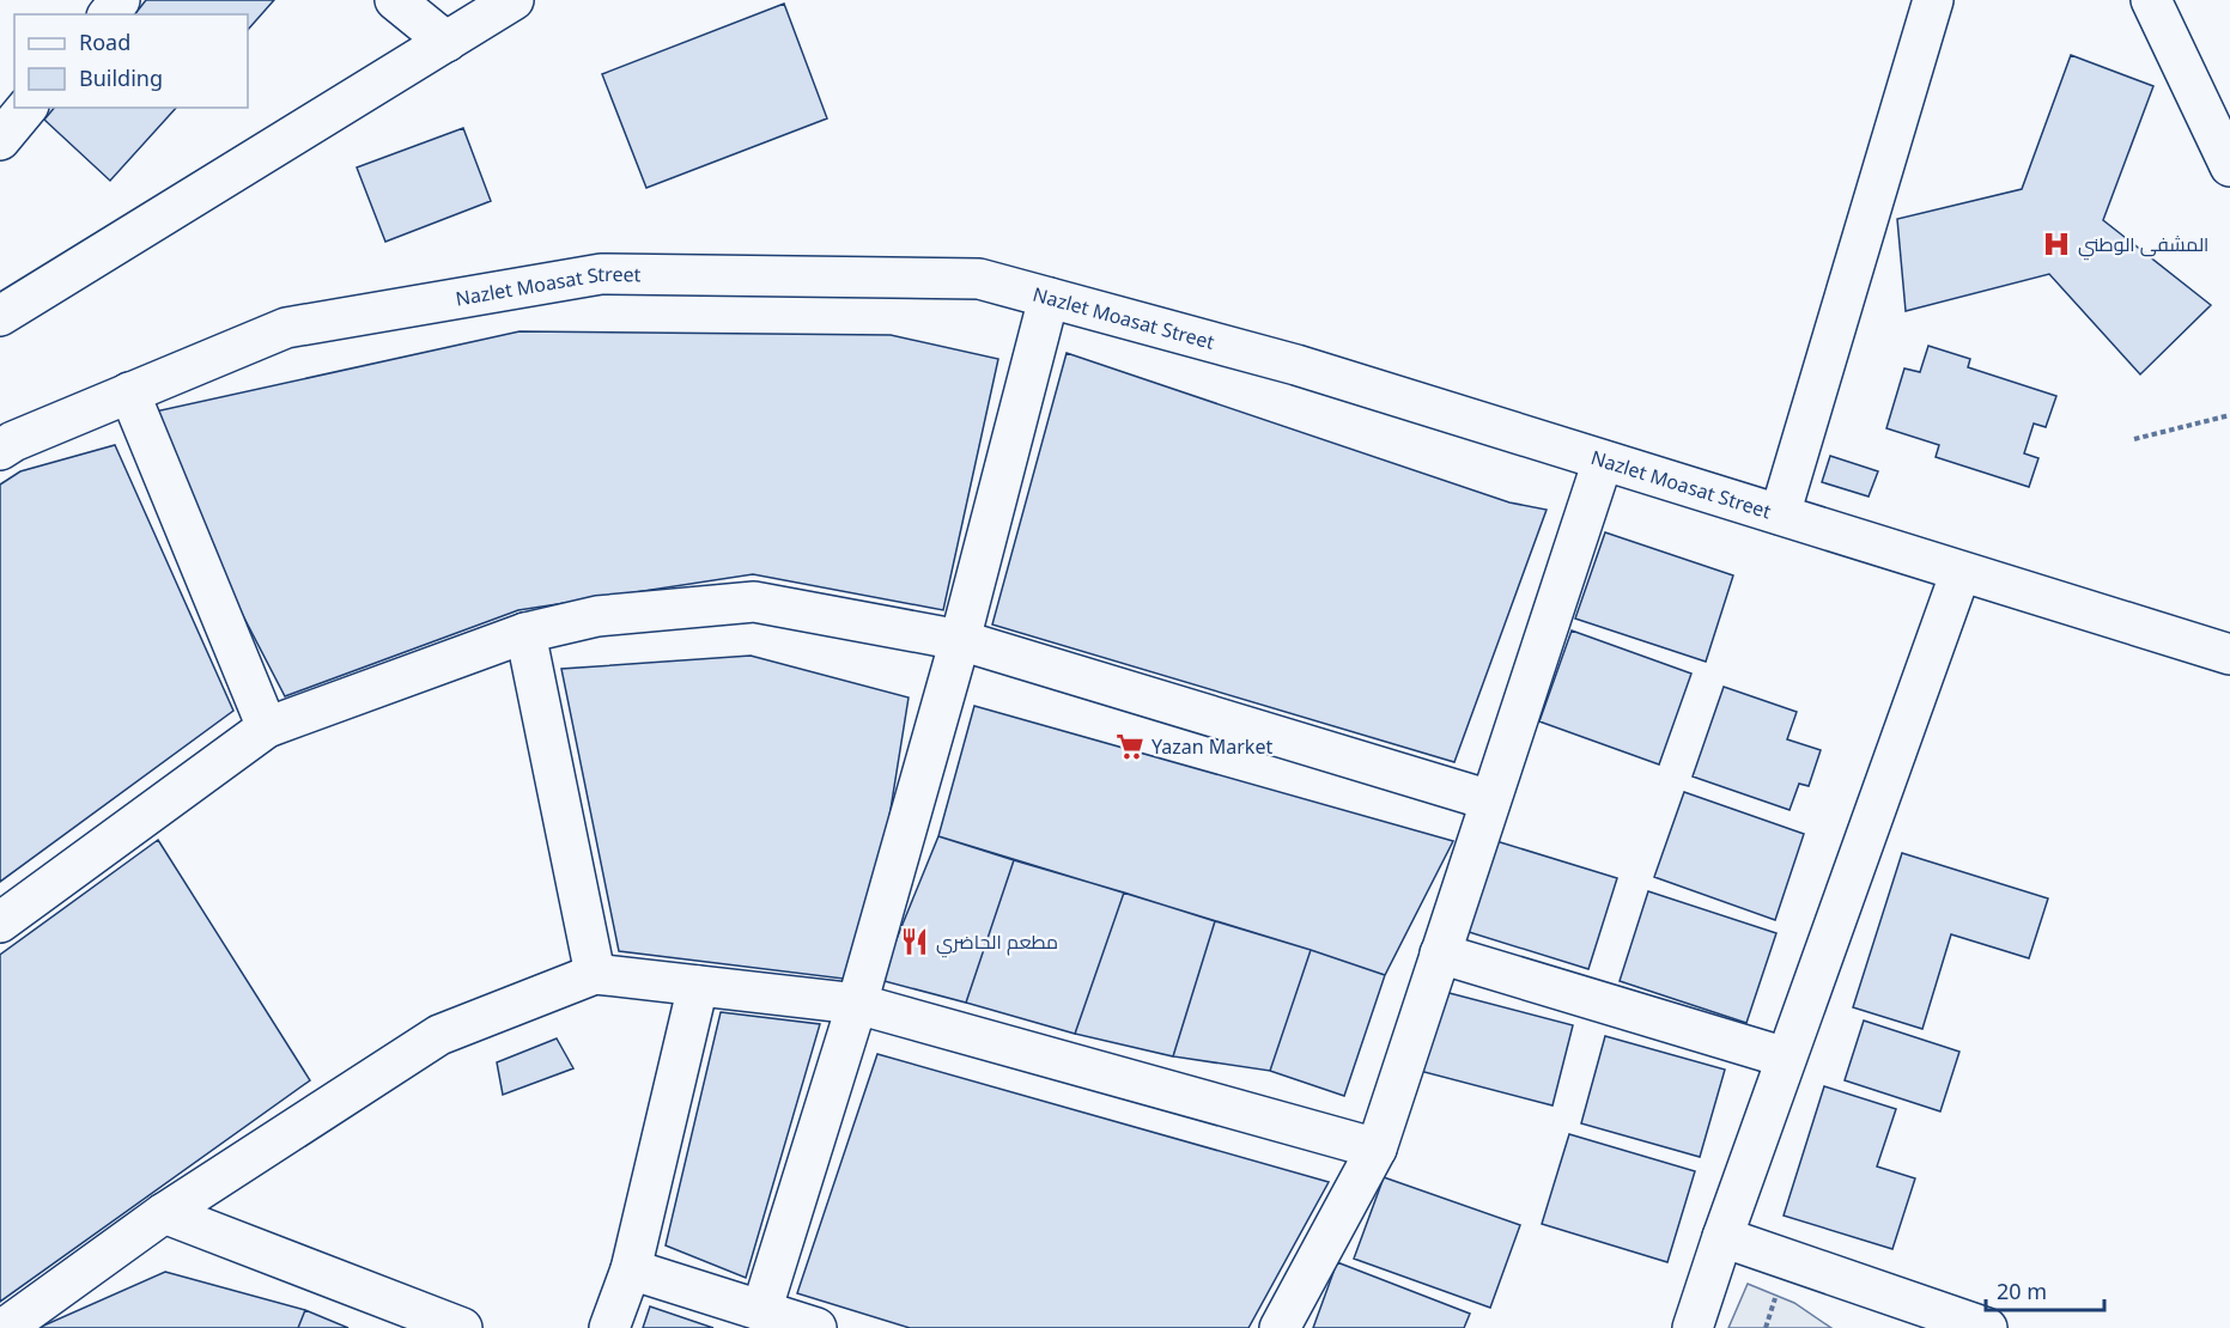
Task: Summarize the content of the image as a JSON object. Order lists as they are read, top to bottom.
{
  "streets": {
    "street": ["Nazlet Moasat Street"]
  },
  "places": {
    "hospital": ["المشفى الوطني"],
    "supermarket": ["Yazan Market"],
    "restaurant": ["مطعم الحاضري"]
  },
  "legend": ["Road", "Building"],
  "scale_bar": "20 m"
}
